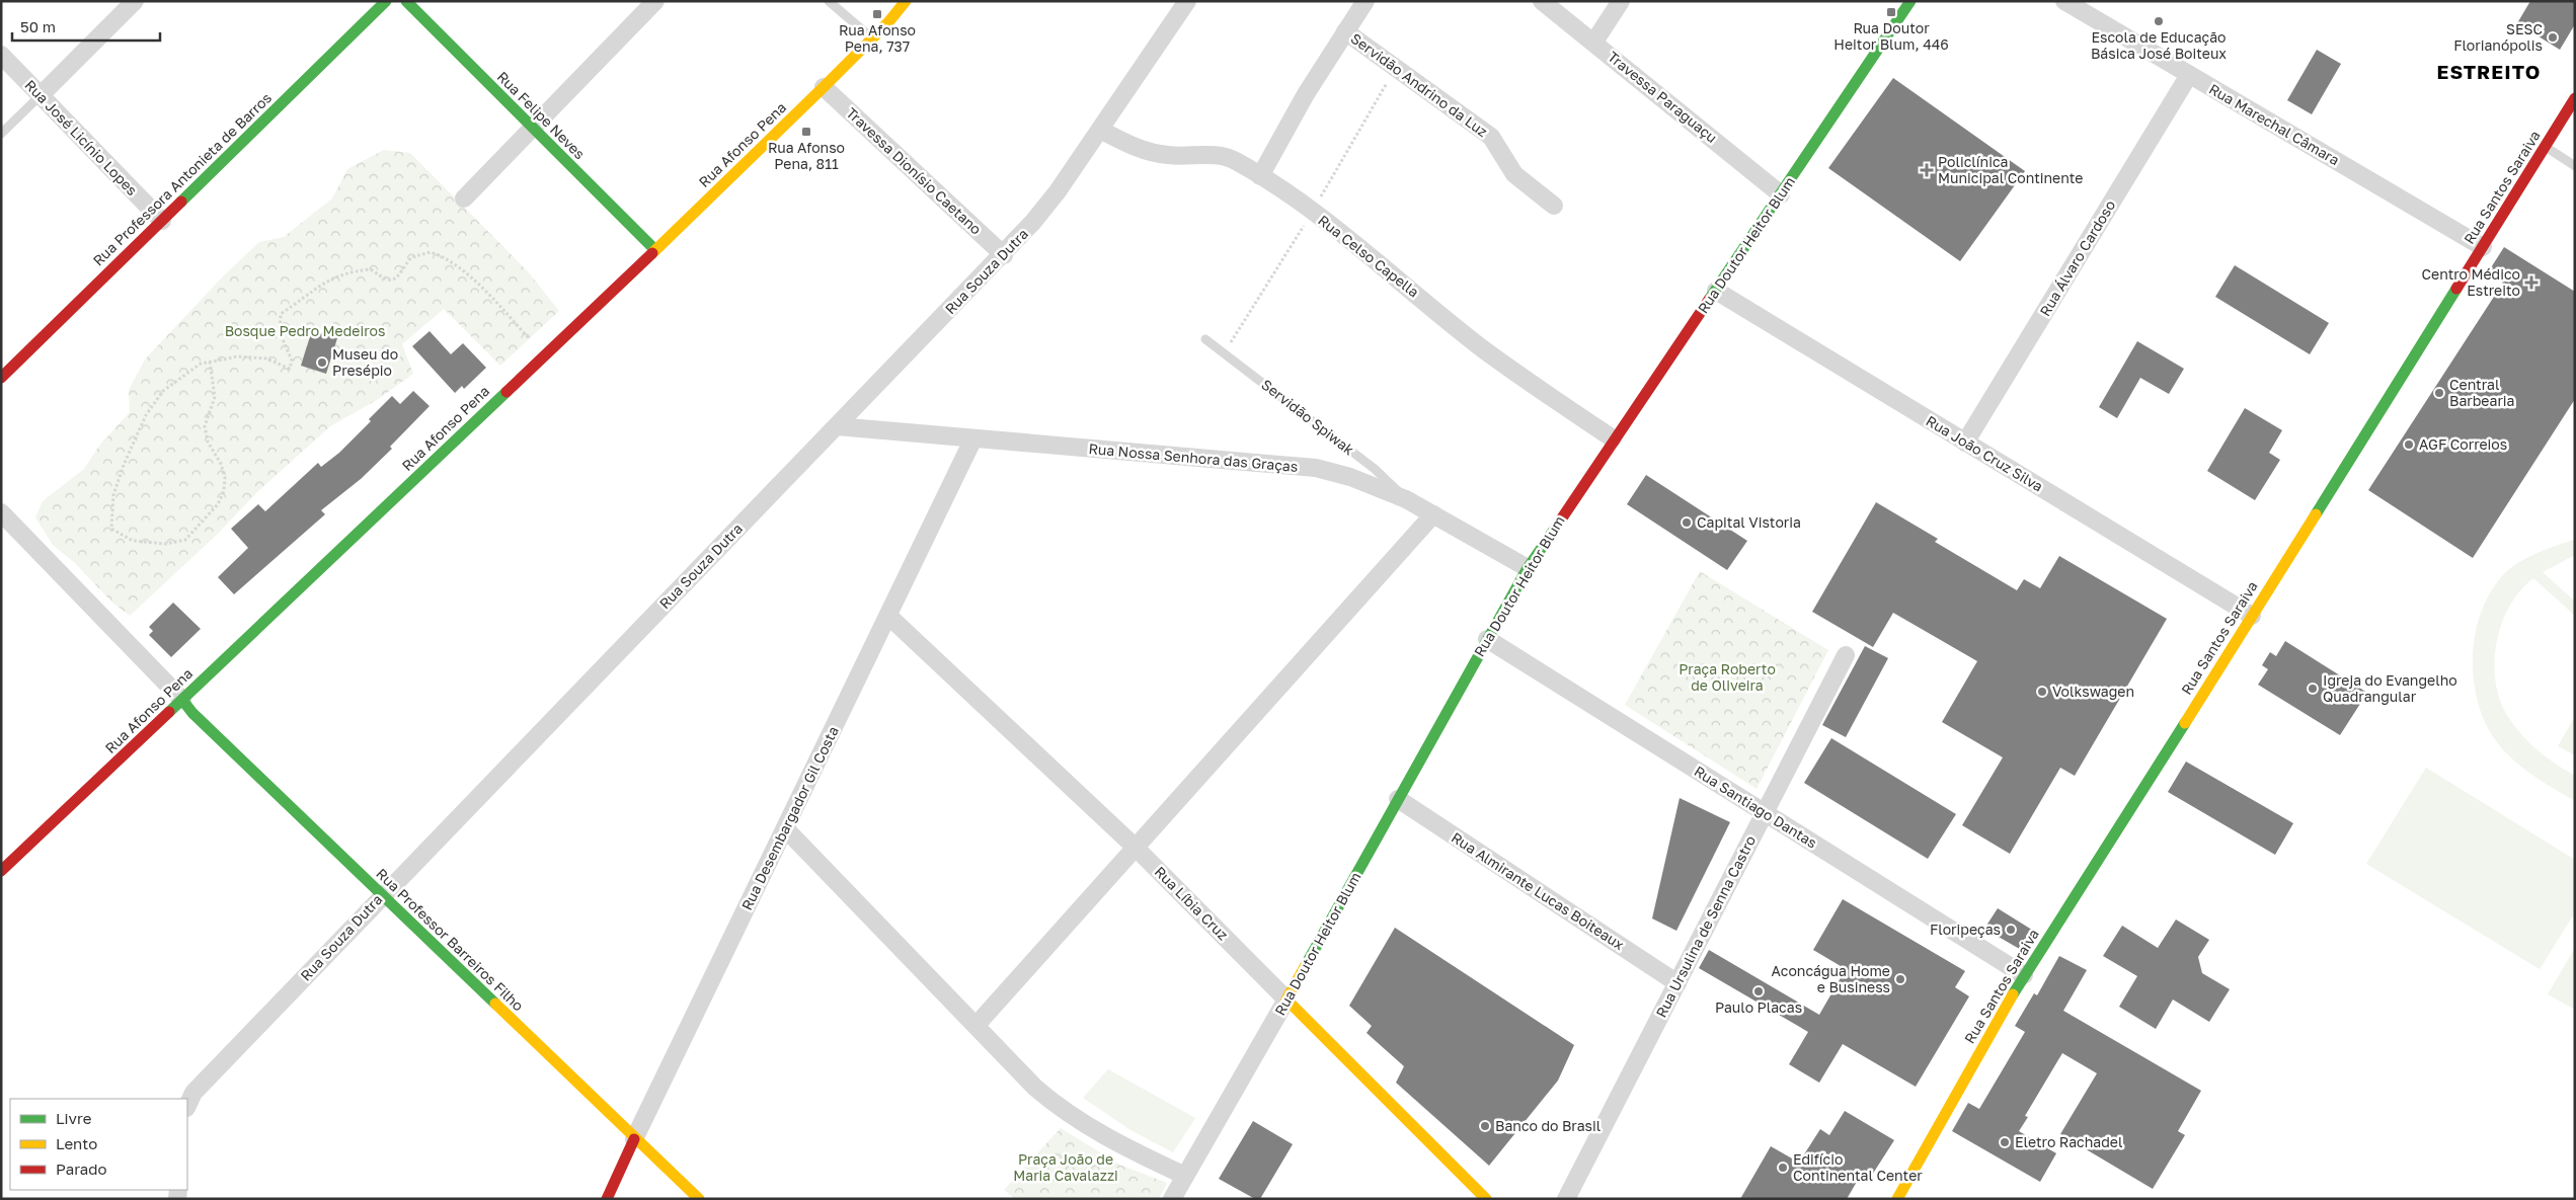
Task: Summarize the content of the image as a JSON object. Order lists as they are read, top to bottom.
{
  "streets": {
    "street": [
      "Servidão Andrino da Luz",
      "Travessa Paraguaçu",
      "Rua Felipe Neves",
      "Rua Marechal Câmara",
      "Rua José Licínio Lopes",
      "Rua Afonso Pena",
      "Travessa Dionísio Caetano",
      "Rua Professora Antonieta de Barros",
      "Rua Santos Saraiva",
      "Rua Doutor Heitor Blum",
      "Rua Celso Capella",
      "Rua Álvaro Cardoso",
      "Rua Souza Dutra",
      "Rua João Cruz Silva",
      "Rua Nossa Senhora das Graças",
      "Rua Santiago Dantas",
      "Rua Desembargador Gil Costa",
      "Rua Almirante Lucas Boiteaux",
      "Rua Líbia Cruz",
      "Rua Ursulina de Senna Castro",
      "Rua Professor Barreiros Filho"
    ],
    "lane": ["Servidão Spiwak"]
  },
  "crossings": [
    ["Travessa Paraguaçu", "Rua Doutor Heitor Blum"],
    ["Rua Felipe Neves", "Rua Afonso Pena"],
    ["Rua Marechal Câmara", "Rua Santos Saraiva"],
    ["Rua Marechal Câmara", "Rua Álvaro Cardoso"],
    ["Rua José Licínio Lopes", "Rua Professora Antonieta de Barros"],
    ["Rua Afonso Pena", "Travessa Dionísio Caetano"],
    ["Rua Afonso Pena", "Rua Professor Barreiros Filho"],
    ["Travessa Dionísio Caetano", "Rua Souza Dutra"],
    ["Rua Santos Saraiva", "Rua João Cruz Silva"],
    ["Rua Santos Saraiva", "Rua Santiago Dantas"],
    ["Rua Doutor Heitor Blum", "Rua Celso Capella"],
    ["Rua Doutor Heitor Blum", "Rua João Cruz Silva"],
    ["Rua Doutor Heitor Blum", "Rua Nossa Senhora das Graças"],
    ["Rua Doutor Heitor Blum", "Rua Santiago Dantas"],
    ["Rua Doutor Heitor Blum", "Rua Almirante Lucas Boiteaux"],
    ["Rua Doutor Heitor Blum", "Rua Líbia Cruz"],
    ["Rua Celso Capella", "Rua Souza Dutra"],
    ["Rua Álvaro Cardoso", "Rua João Cruz Silva"],
    ["Rua Souza Dutra", "Rua Nossa Senhora das Graças"],
    ["Rua Souza Dutra", "Rua Professor Barreiros Filho"],
    ["Servidão Spiwak", "Rua Nossa Senhora das Graças"],
    ["Rua Nossa Senhora das Graças", "Rua Desembargador Gil Costa"],
    ["Rua Santiago Dantas", "Rua Ursulina de Senna Castro"],
    ["Rua Desembargador Gil Costa", "Rua Líbia Cruz"],
    ["Rua Desembargador Gil Costa", "Rua Professor Barreiros Filho"],
    ["Rua Almirante Lucas Boiteaux", "Rua Ursulina de Senna Castro"]
  ],
  "districts": ["ESTREITO"],
  "parks": ["Bosque Pedro Medeiros", "Praça Roberto de Oliveira", "Praça João de Maria Cavalazzi"],
  "places": {
    "transit": ["Rua Doutor Heitor Blum, 446", "Rua Afonso Pena, 737", "Rua Afonso Pena, 811"],
    "other": [
      "Escola de Educação Básica José Boiteux",
      "SESC Florianópolis",
      "Museu do Presépio",
      "Central Barbearia",
      "AGF Correios",
      "Capital Vistoria",
      "Igreja do Evangelho Quadrangular",
      "Volkswagen",
      "Floripeças",
      "Aconcágua Home e Business",
      "Paulo Placas",
      "Banco do Brasil",
      "Eletro Rachadel",
      "Edifício Continental Center"
    ],
    "health": ["Policlínica Municipal Continente", "Centro Médico Estreito"]
  },
  "legend": ["Livre", "Lento", "Parado"],
  "scale_bar": "50 m"
}
